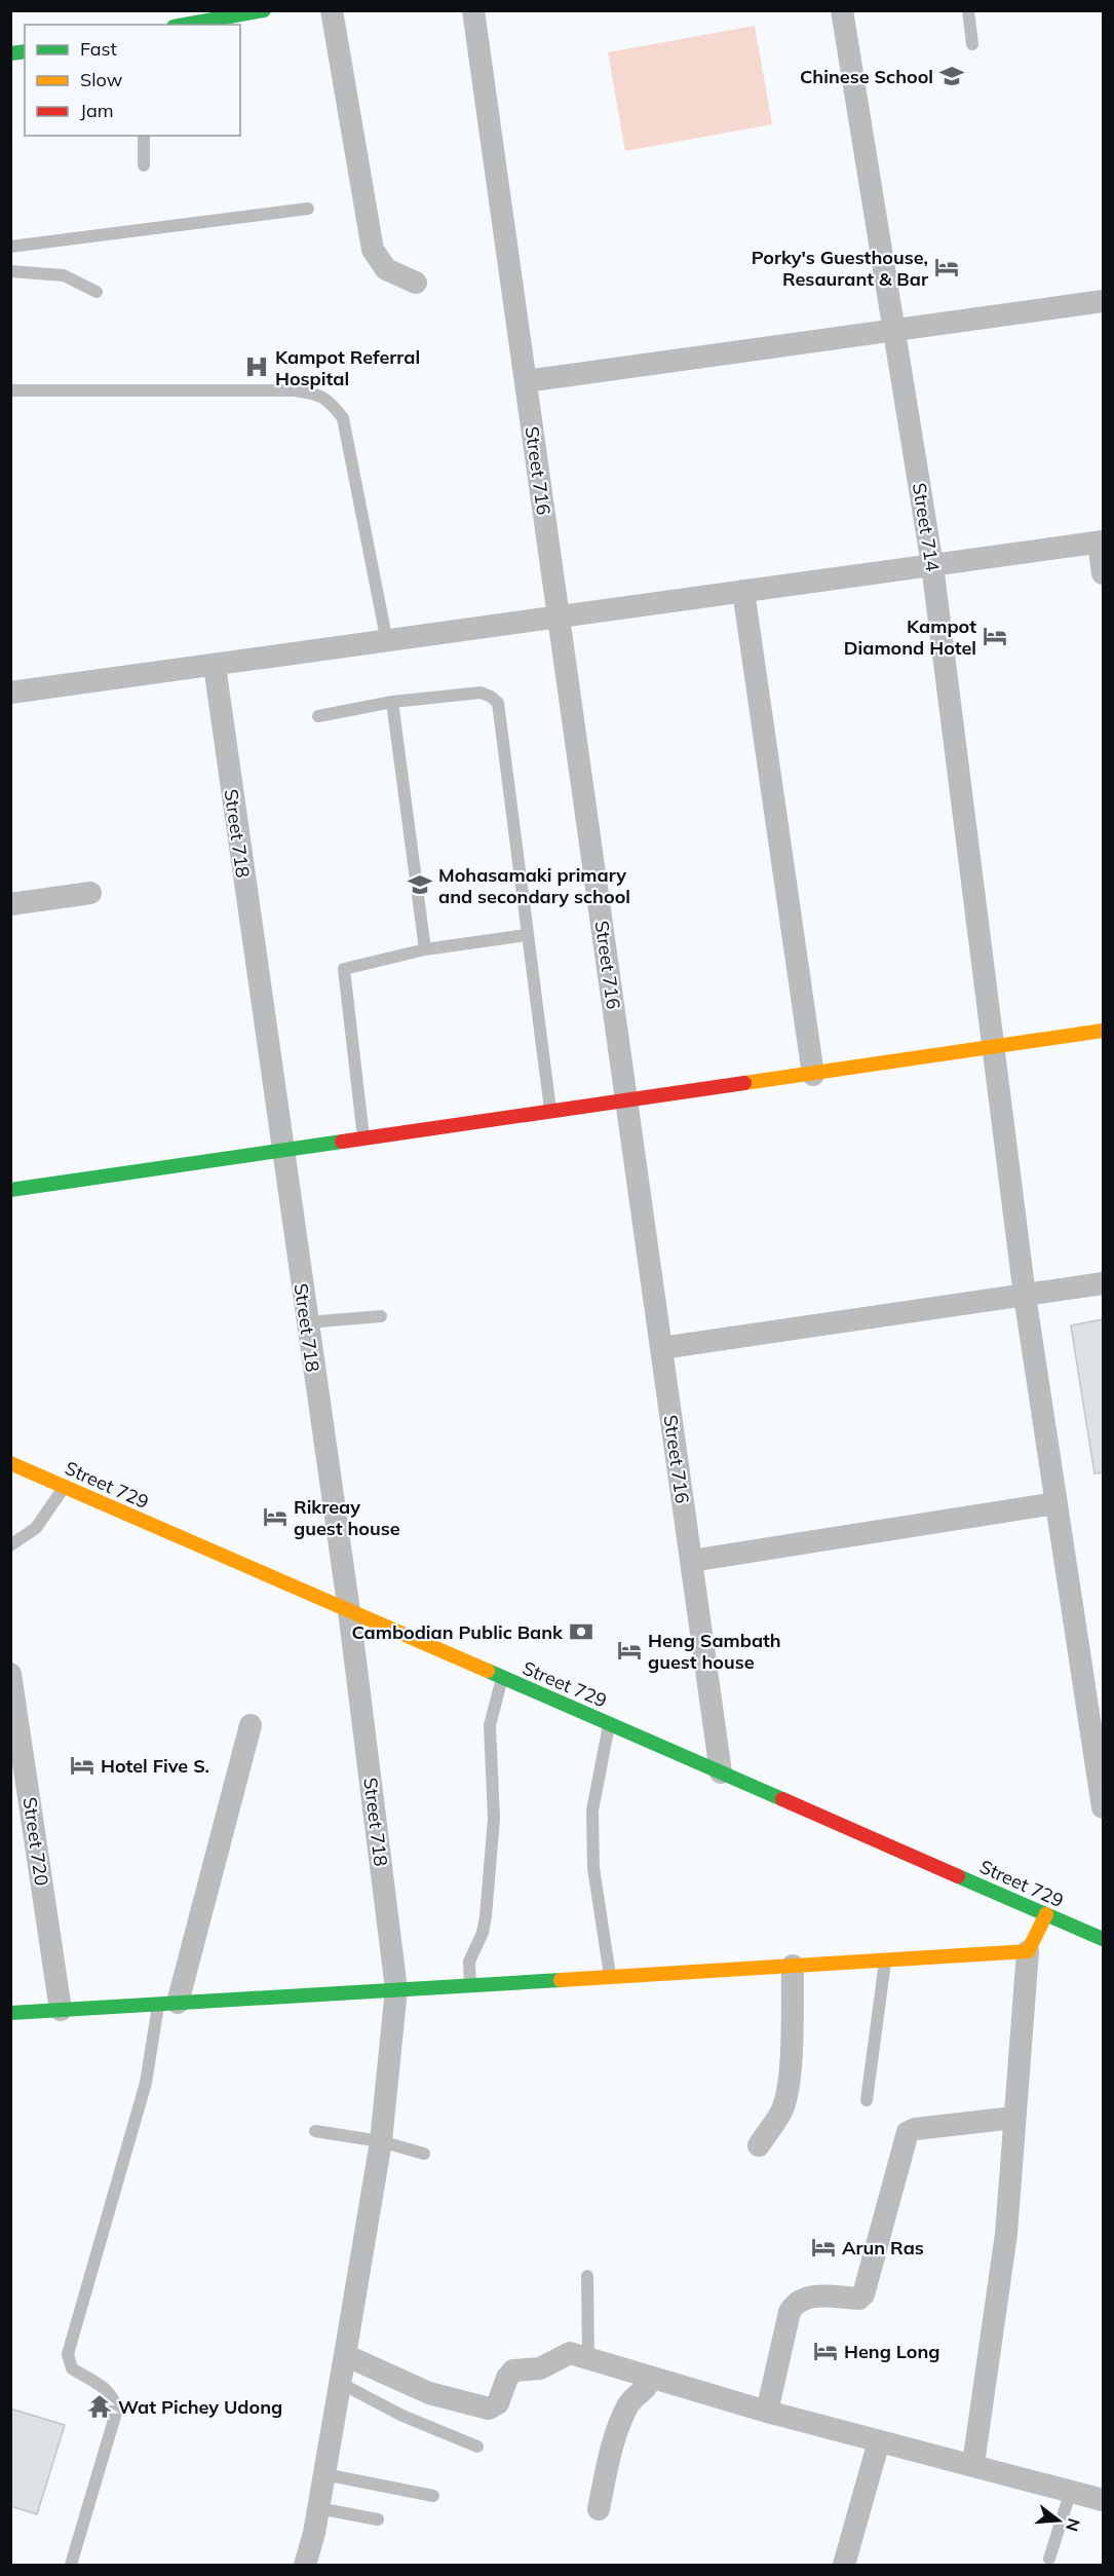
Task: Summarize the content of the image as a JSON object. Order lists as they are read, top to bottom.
{
  "streets": {
    "street": [
      "Street 716",
      "Street 714",
      "Street 718",
      "Street 729",
      "Street 720"
    ]
  },
  "crossings": [
    ["Street 716", "Street 729"],
    ["Street 718", "Street 729"]
  ],
  "places": {
    "school or university": ["Chinese School", "Mohasamaki primary and secondary school"],
    "hotel": [
      "Porky's Guesthouse, Resaurant & Bar",
      "Kampot Diamond Hotel",
      "Rikreay guest house",
      "Heng Sambath guest house",
      "Hotel Five S.",
      "Arun Ras",
      "Heng Long"
    ],
    "hospital": ["Kampot Referral Hospital"],
    "bank": ["Cambodian Public Bank"],
    "temple": ["Wat Pichey Udong"]
  },
  "legend": ["Fast", "Slow", "Jam"],
  "north": "right"
}
